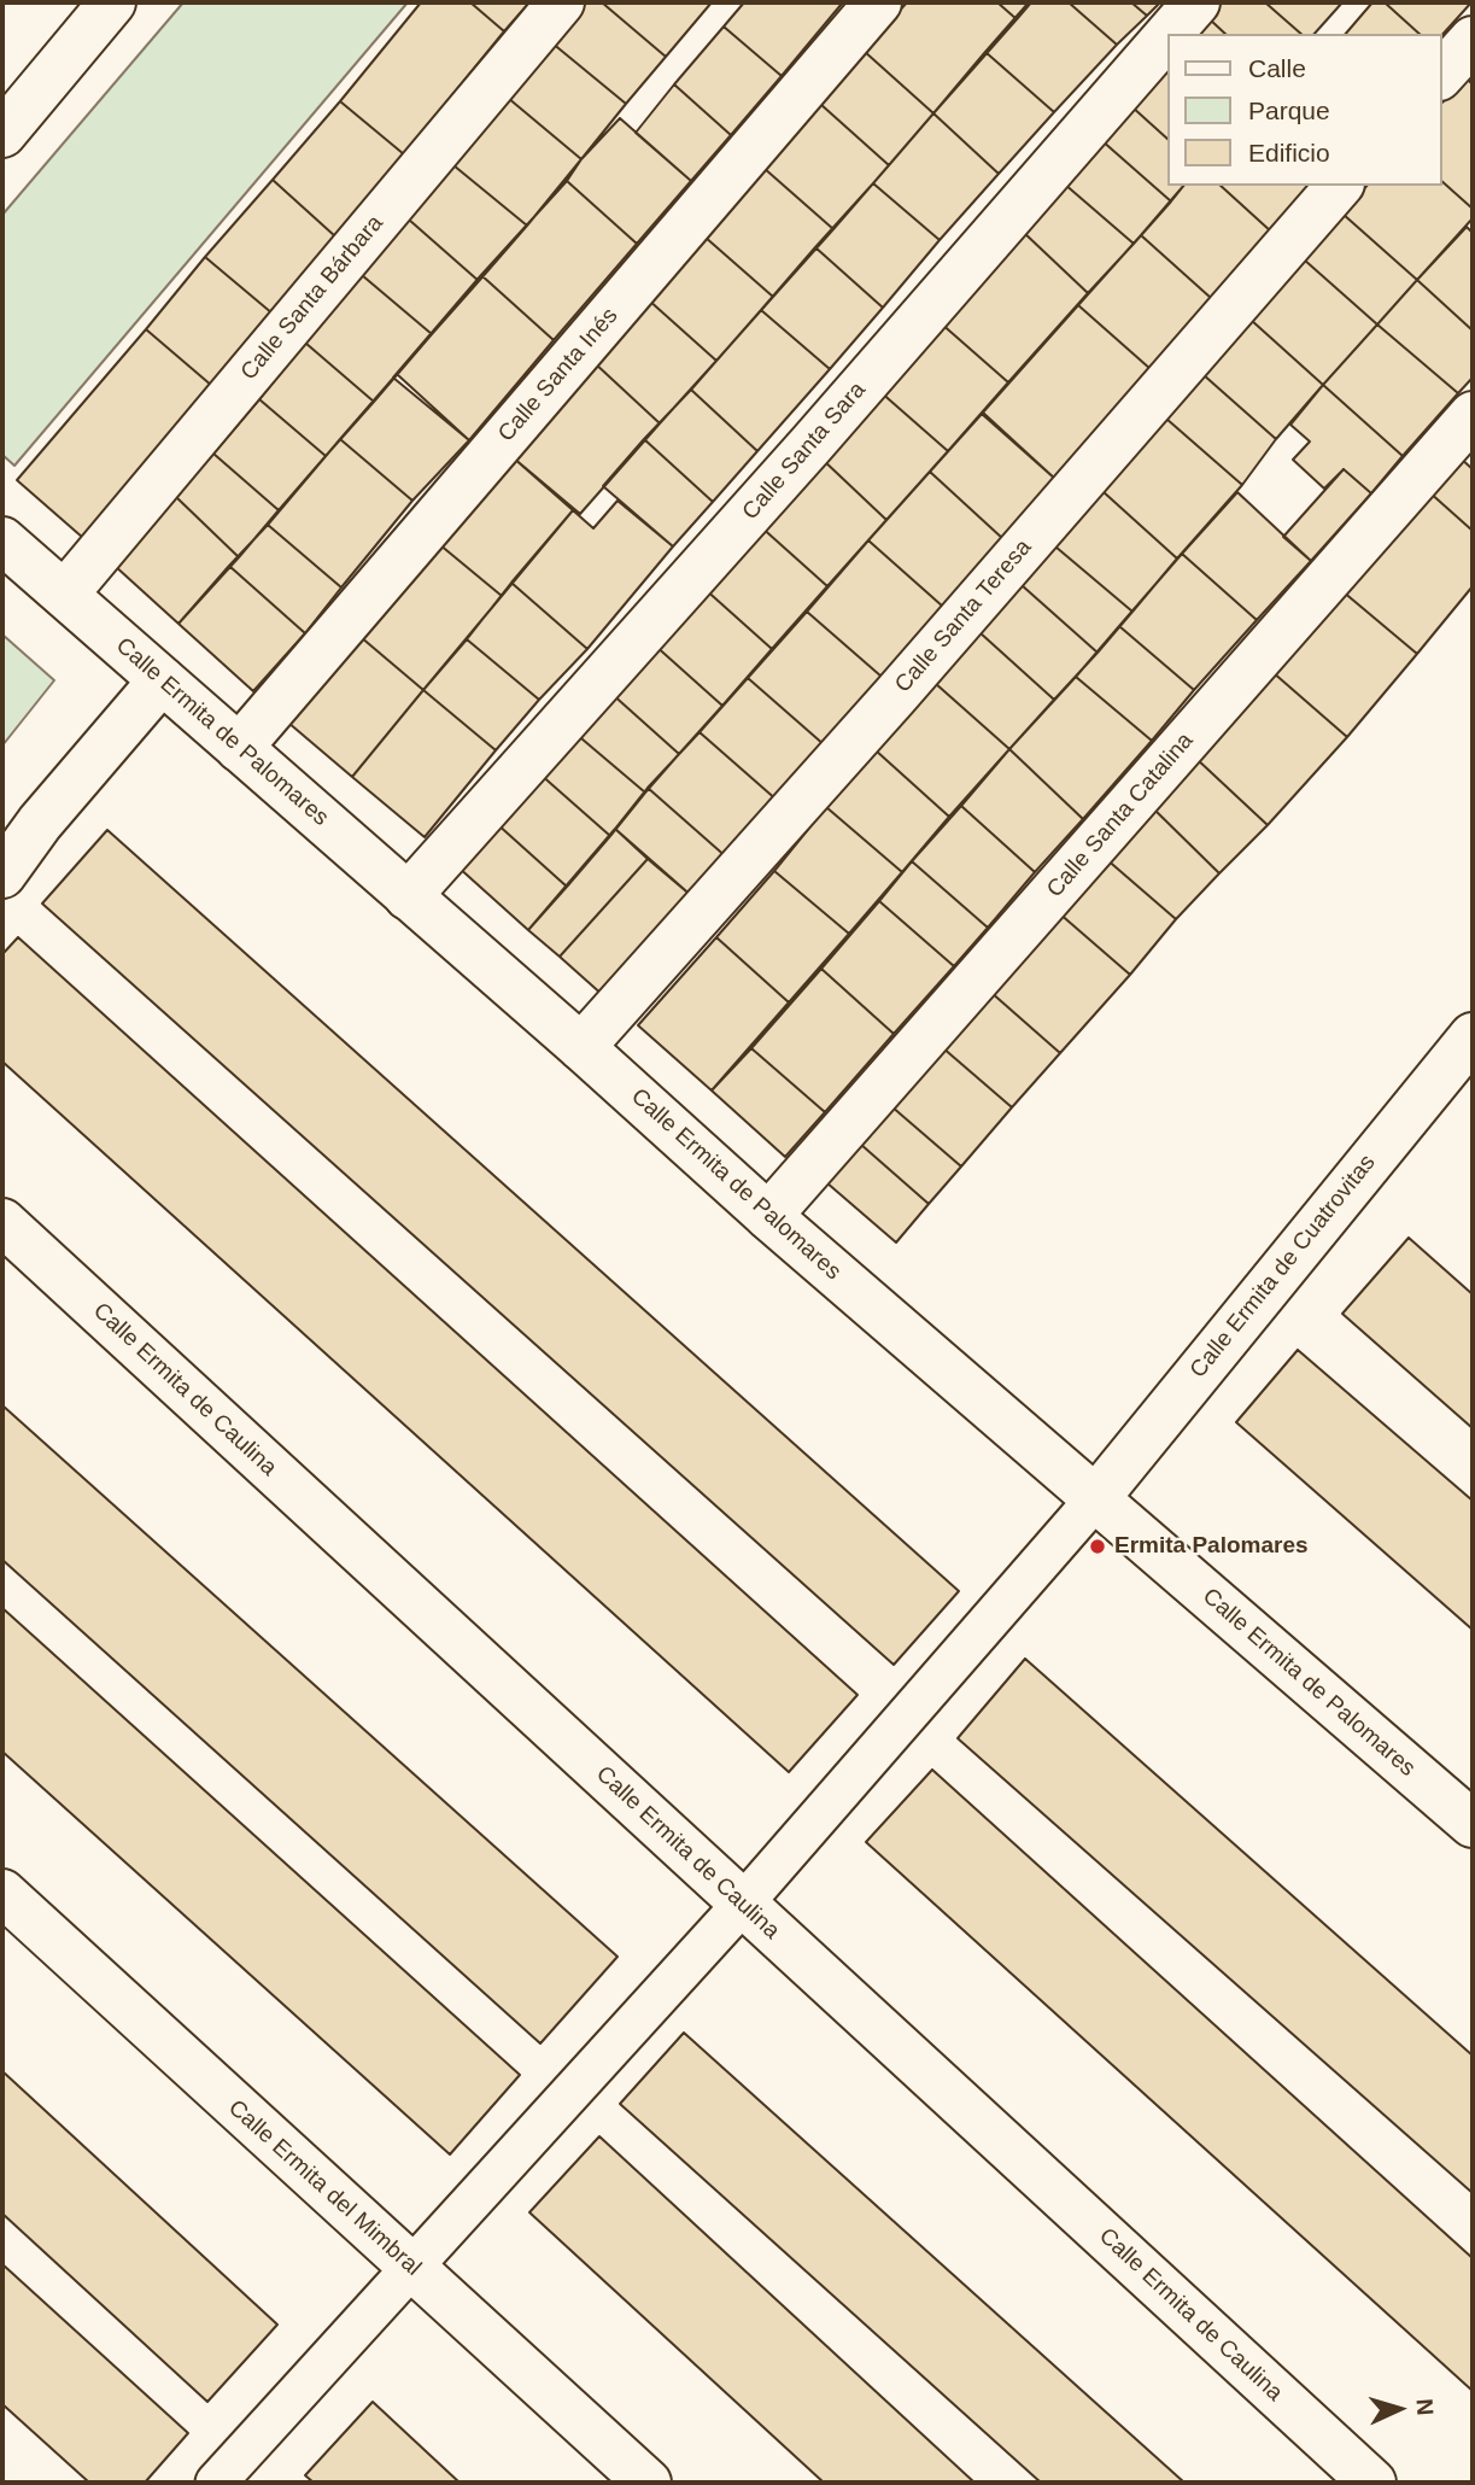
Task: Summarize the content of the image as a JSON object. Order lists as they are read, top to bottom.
{
  "streets": {
    "street": [
      "Calle Santa Bárbara",
      "Calle Santa Inés",
      "Calle Santa Sara",
      "Calle Santa Teresa",
      "Calle Ermita de Palomares",
      "Calle Santa Catalina",
      "Calle Ermita de Cuatrovitas",
      "Calle Ermita de Caulina",
      "Calle Ermita del Mimbral"
    ]
  },
  "crossings": [
    ["Calle Santa Bárbara", "Calle Ermita de Palomares"],
    ["Calle Santa Inés", "Calle Ermita de Palomares"],
    ["Calle Santa Sara", "Calle Ermita de Palomares"],
    ["Calle Santa Teresa", "Calle Ermita de Palomares"],
    ["Calle Ermita de Palomares", "Calle Santa Catalina"],
    ["Calle Ermita de Palomares", "Calle Ermita de Cuatrovitas"]
  ],
  "places": ["Ermita Palomares"],
  "legend": ["Calle", "Parque", "Edificio"],
  "north": "right"
}
